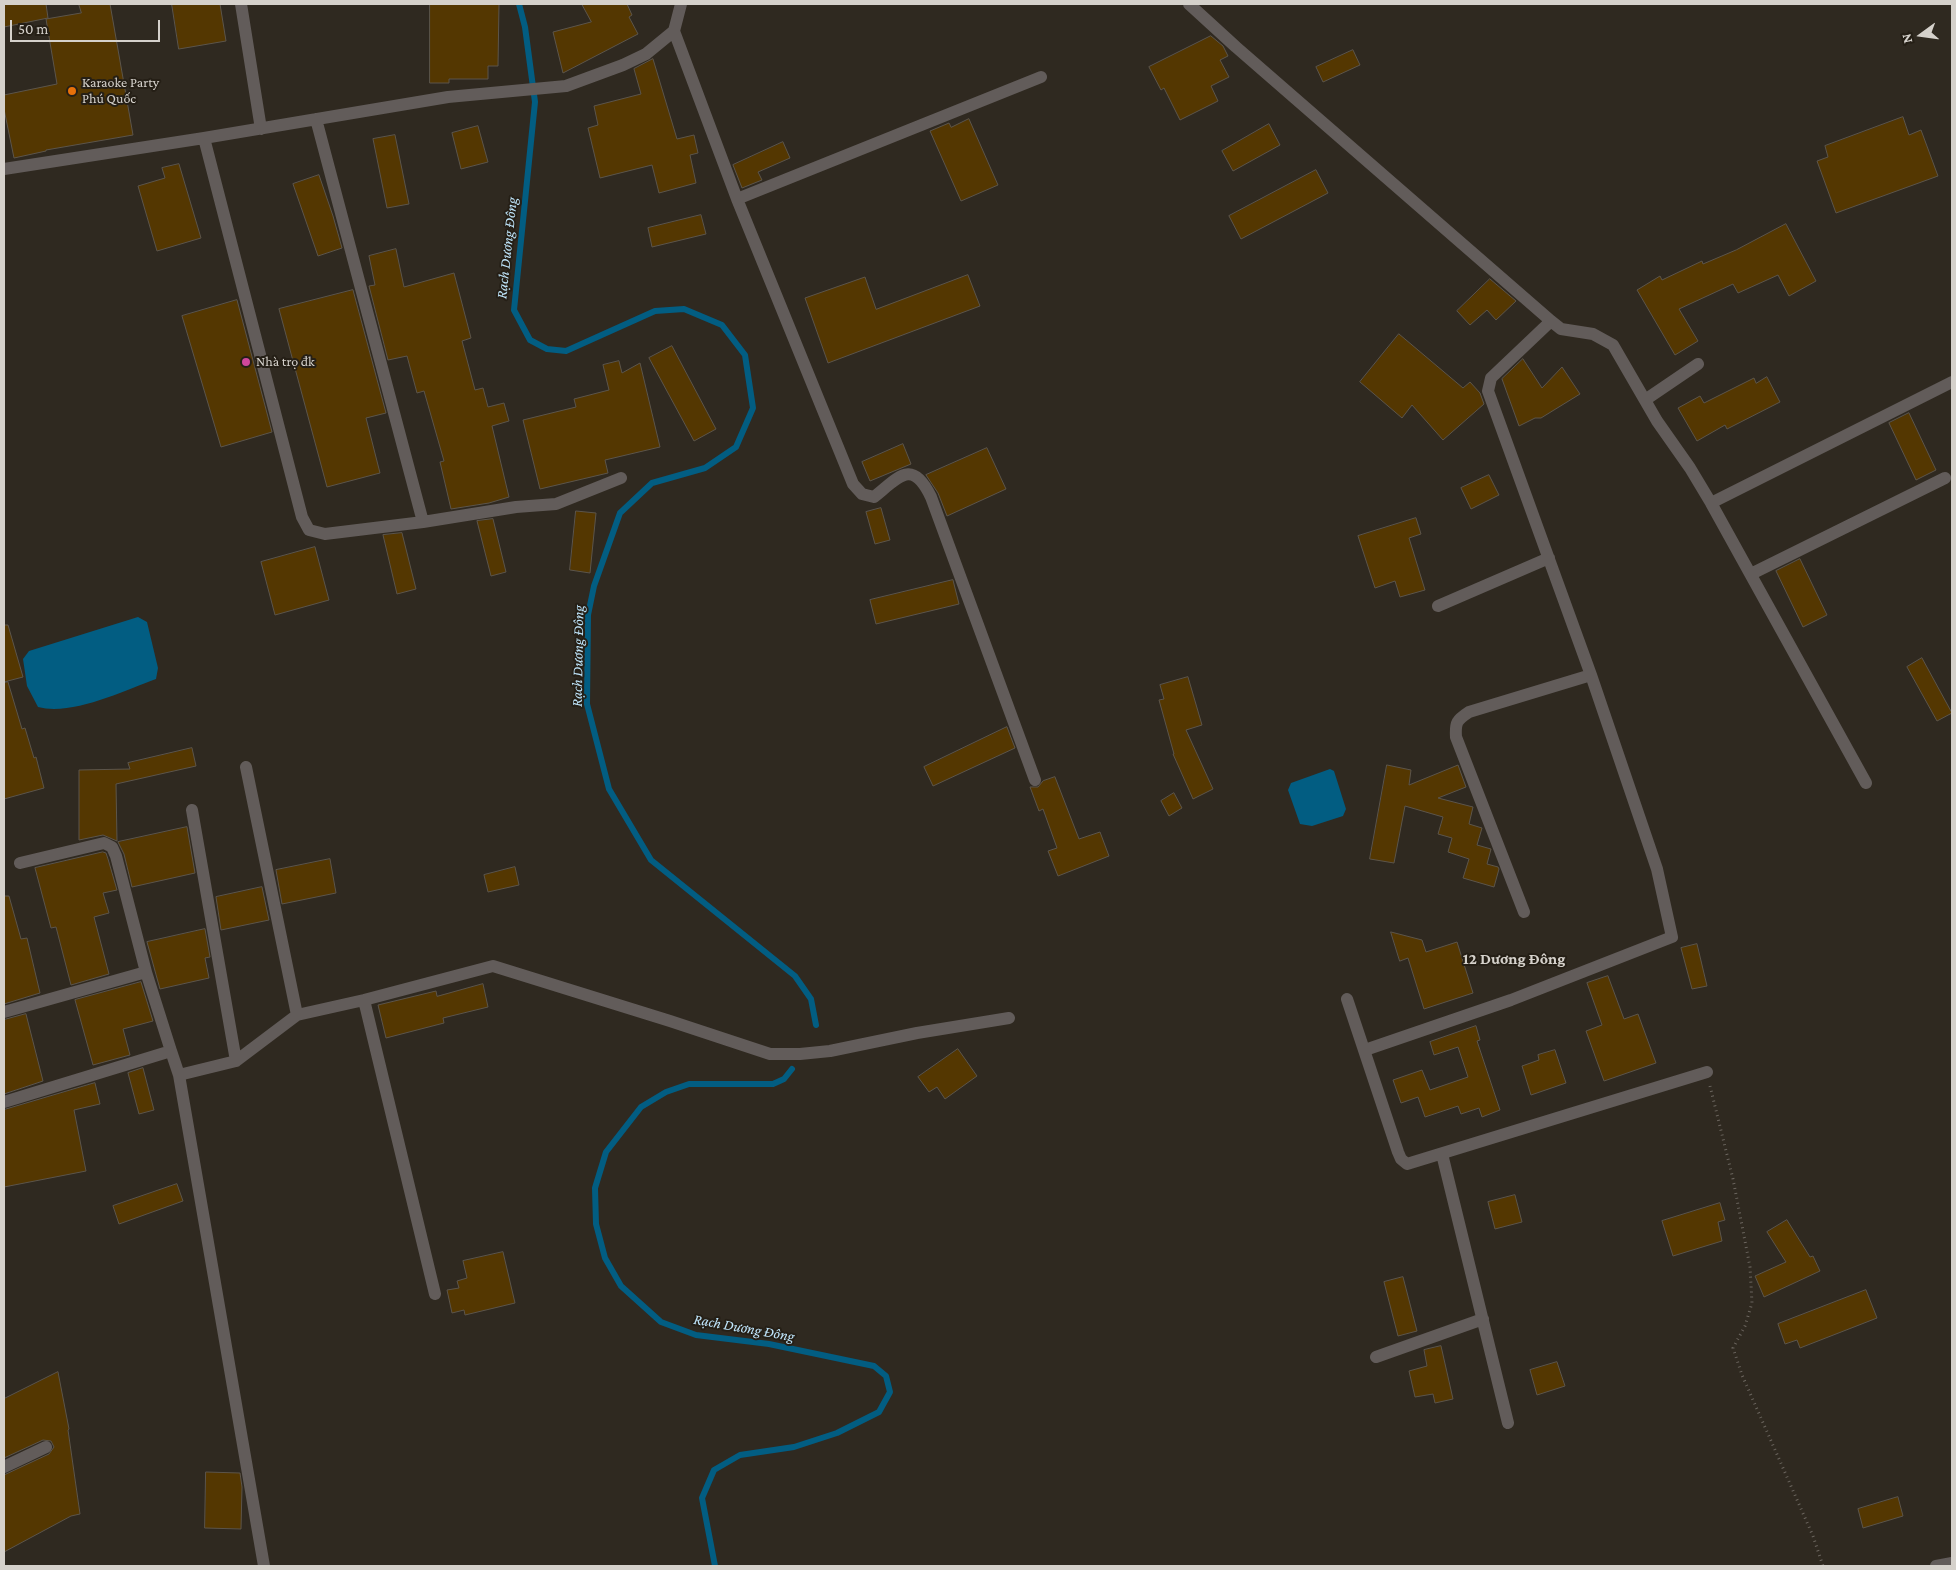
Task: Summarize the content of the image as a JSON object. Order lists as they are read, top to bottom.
{
  "districts": ["12 Dương Đông"],
  "water": ["Rạch Dương Đông"],
  "places": ["Karaoke Party Phú Quốc", "Nhà trọ đk"],
  "scale_bar": "50 m",
  "north": "left"
}
